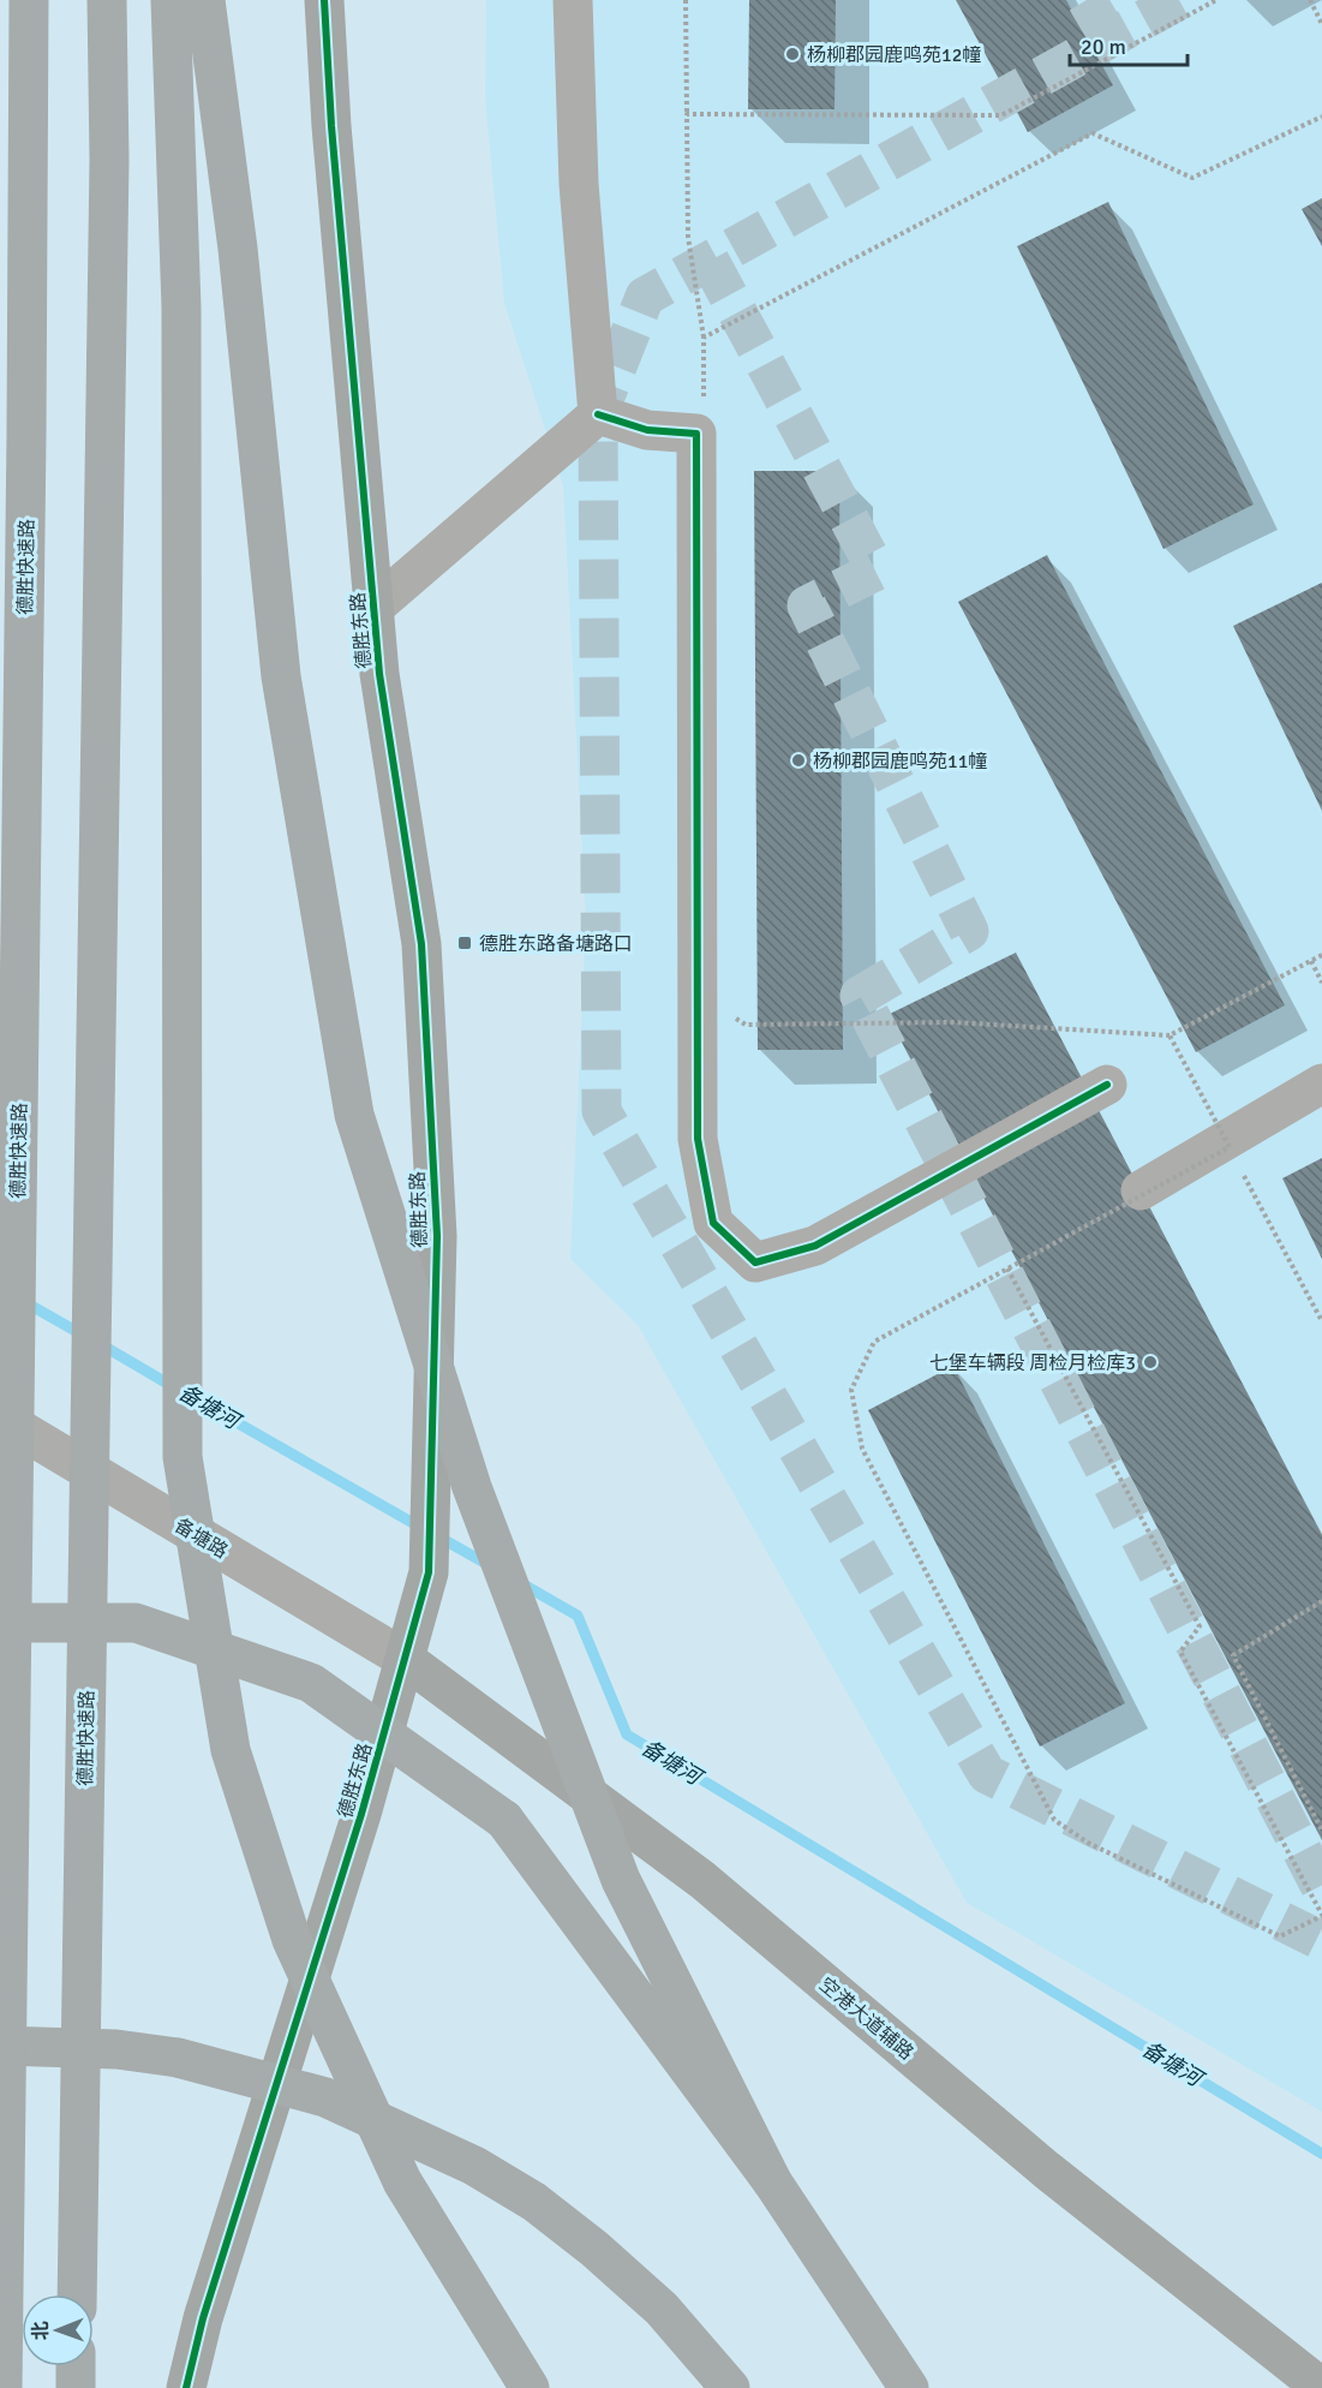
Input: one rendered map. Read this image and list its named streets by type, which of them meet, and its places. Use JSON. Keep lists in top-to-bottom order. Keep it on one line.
{"streets":{"highway":["德胜快速路"],"main road":["德胜东路","空港大道辅路"],"street":["备塘路"]},"crossings":[["德胜东路","备塘路"],["德胜东路","空港大道辅路"],["备塘路","空港大道辅路"]],"water":["备塘河"],"places":{"other":["杨柳郡园鹿鸣苑12幢","杨柳郡园鹿鸣苑11幢","七堡车辆段 周检月检库3"],"transit":["德胜东路备塘路口"]},"scale_bar":"20 m","north":"left"}
